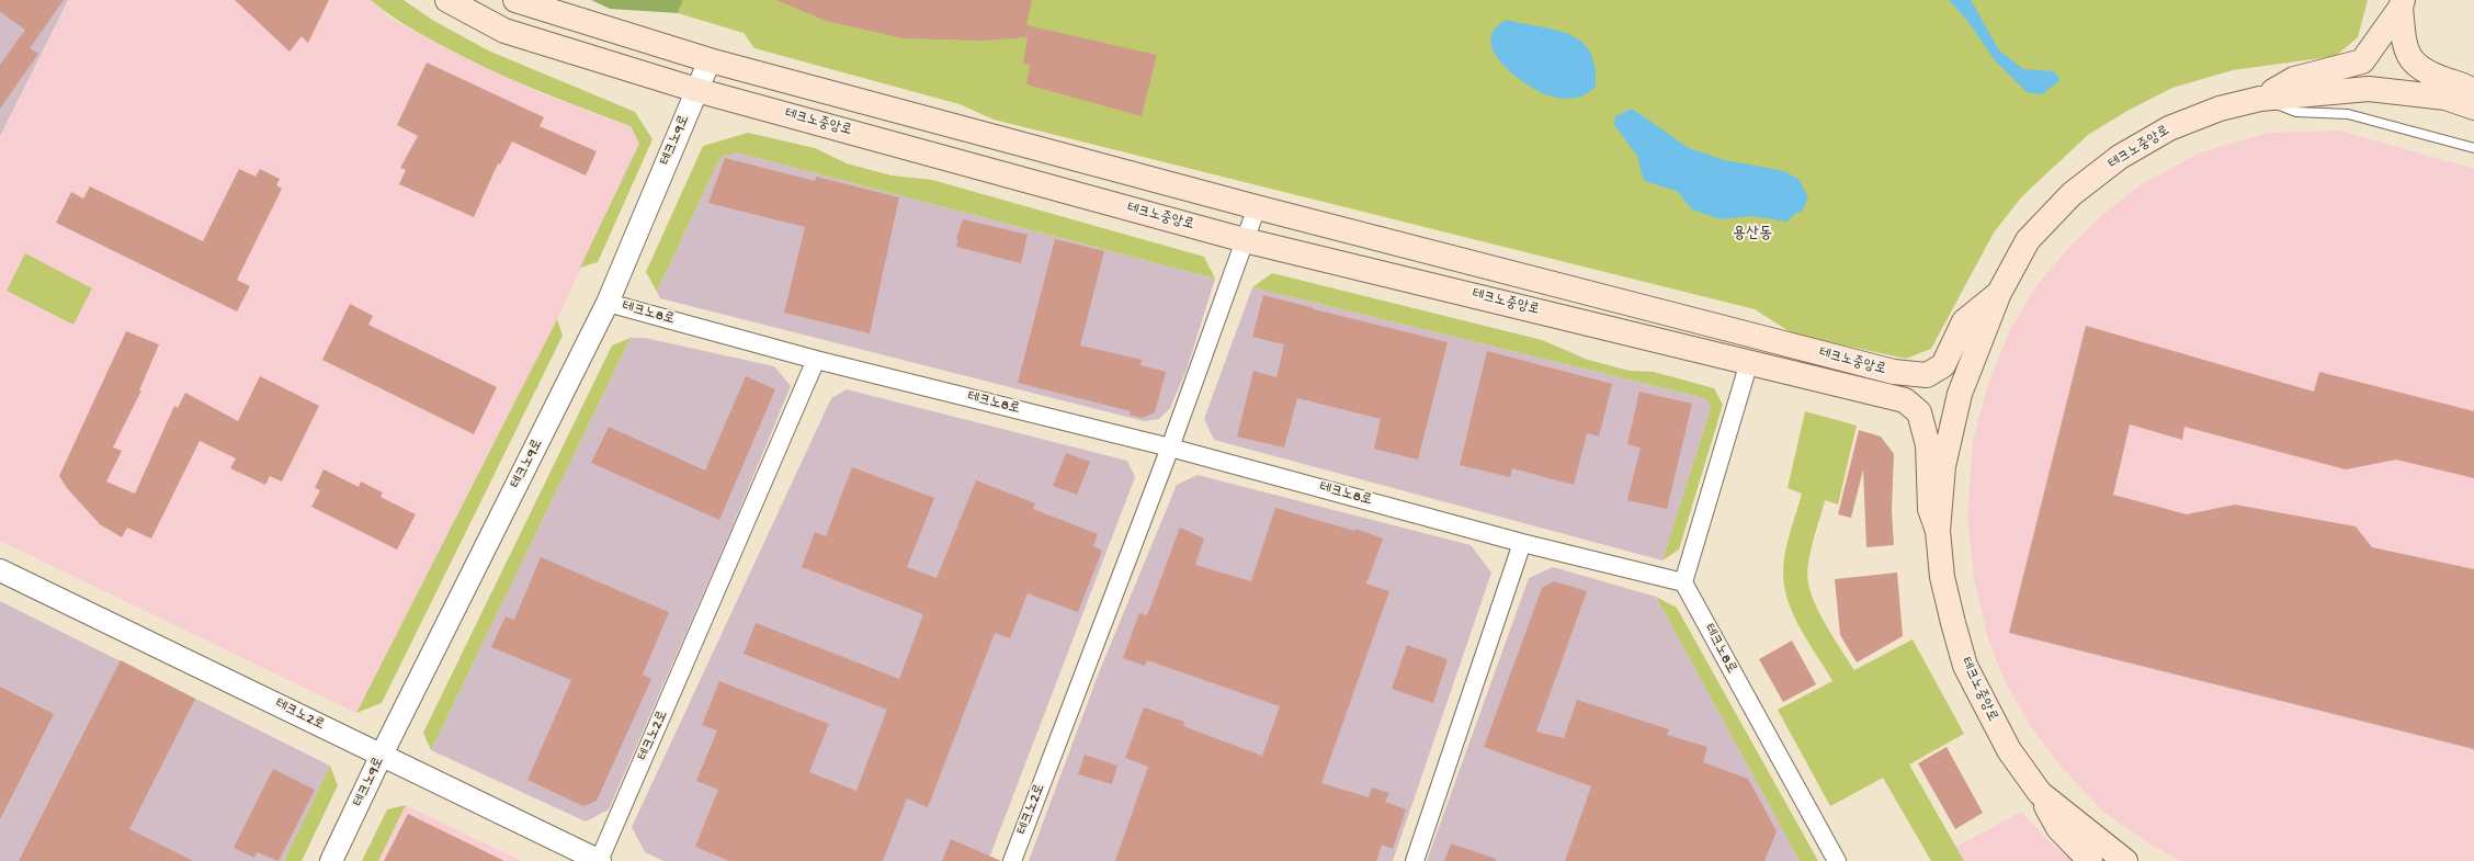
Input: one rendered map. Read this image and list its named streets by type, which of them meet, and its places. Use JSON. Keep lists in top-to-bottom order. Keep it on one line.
{"streets":{"main road":["테크노중앙로"],"street":["테크노9로","테크노8로","테크노2로"]},"crossings":[["테크노중앙로","테크노9로"],["테크노9로","테크노8로"],["테크노9로","테크노2로"],["테크노8로","테크노2로"]],"districts":["용산동"]}
